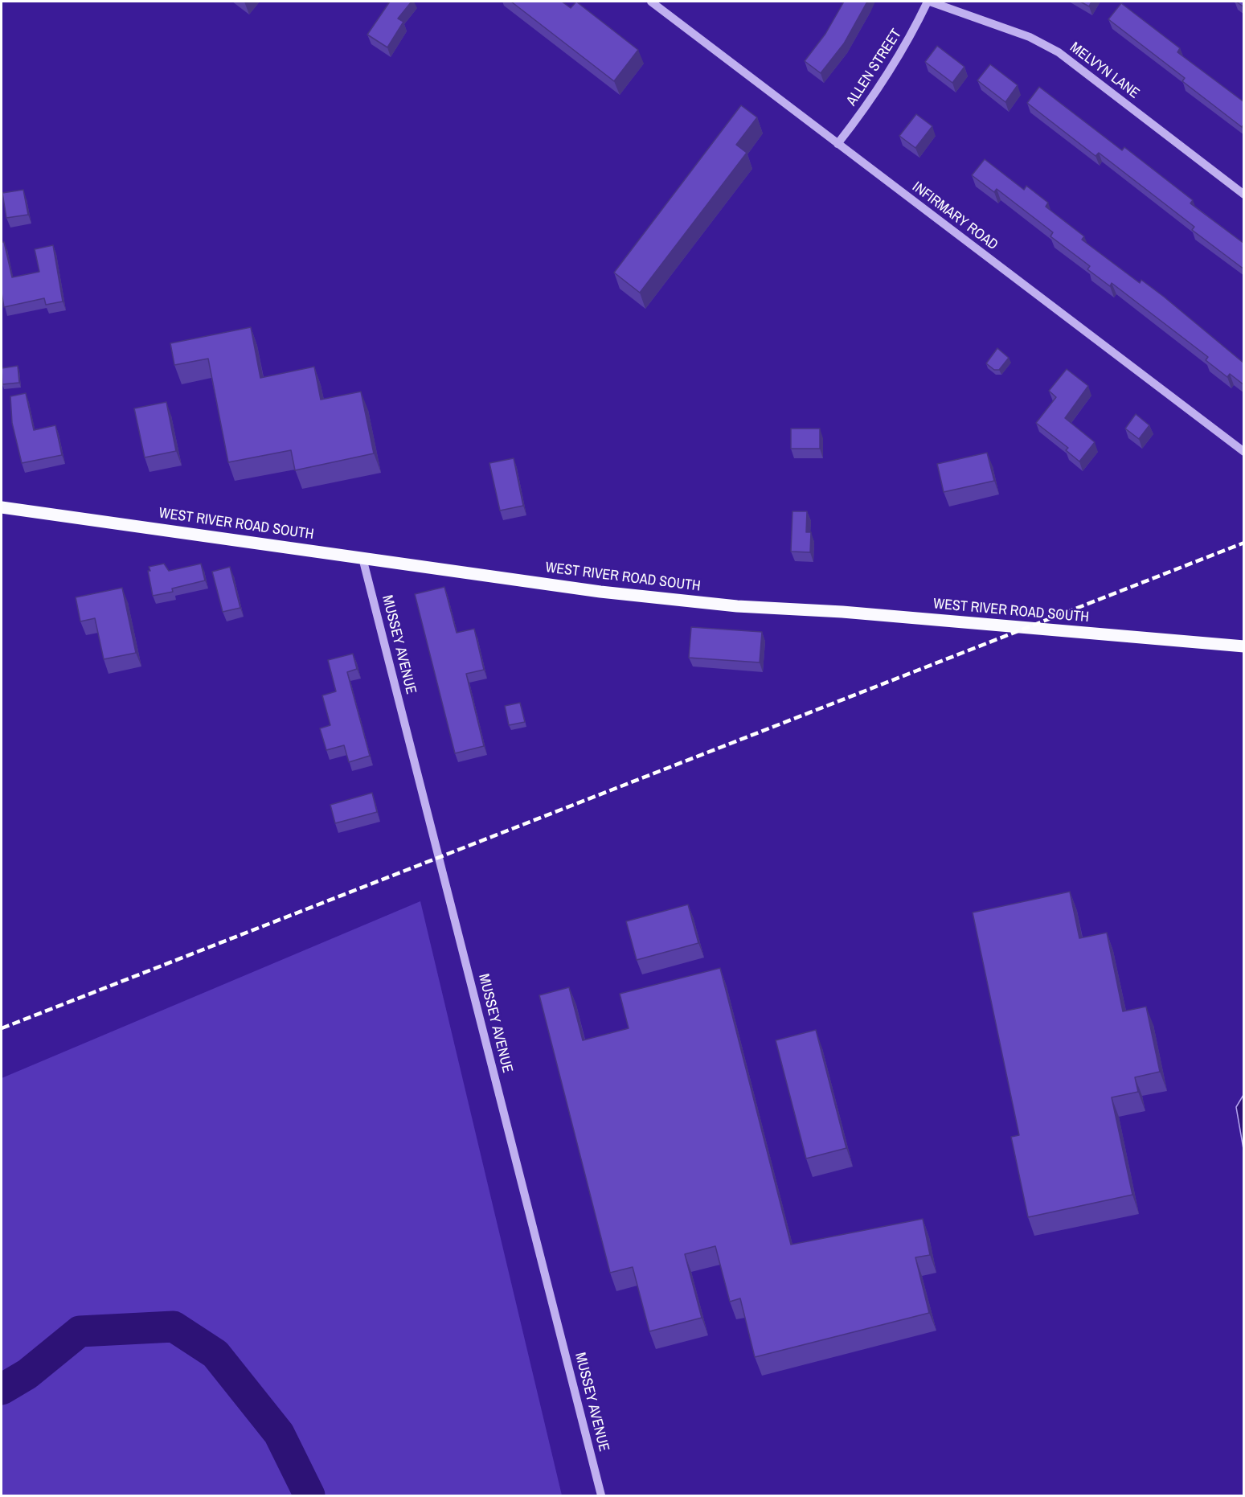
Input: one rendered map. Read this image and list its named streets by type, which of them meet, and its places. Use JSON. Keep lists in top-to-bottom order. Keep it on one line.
{"streets":{"main road":["WEST RIVER ROAD SOUTH"],"street":["ALLEN STREET","MELVYN LANE","INFIRMARY ROAD","MUSSEY AVENUE"]},"crossings":[["ALLEN STREET","MELVYN LANE"],["ALLEN STREET","INFIRMARY ROAD"],["WEST RIVER ROAD SOUTH","MUSSEY AVENUE"]]}
